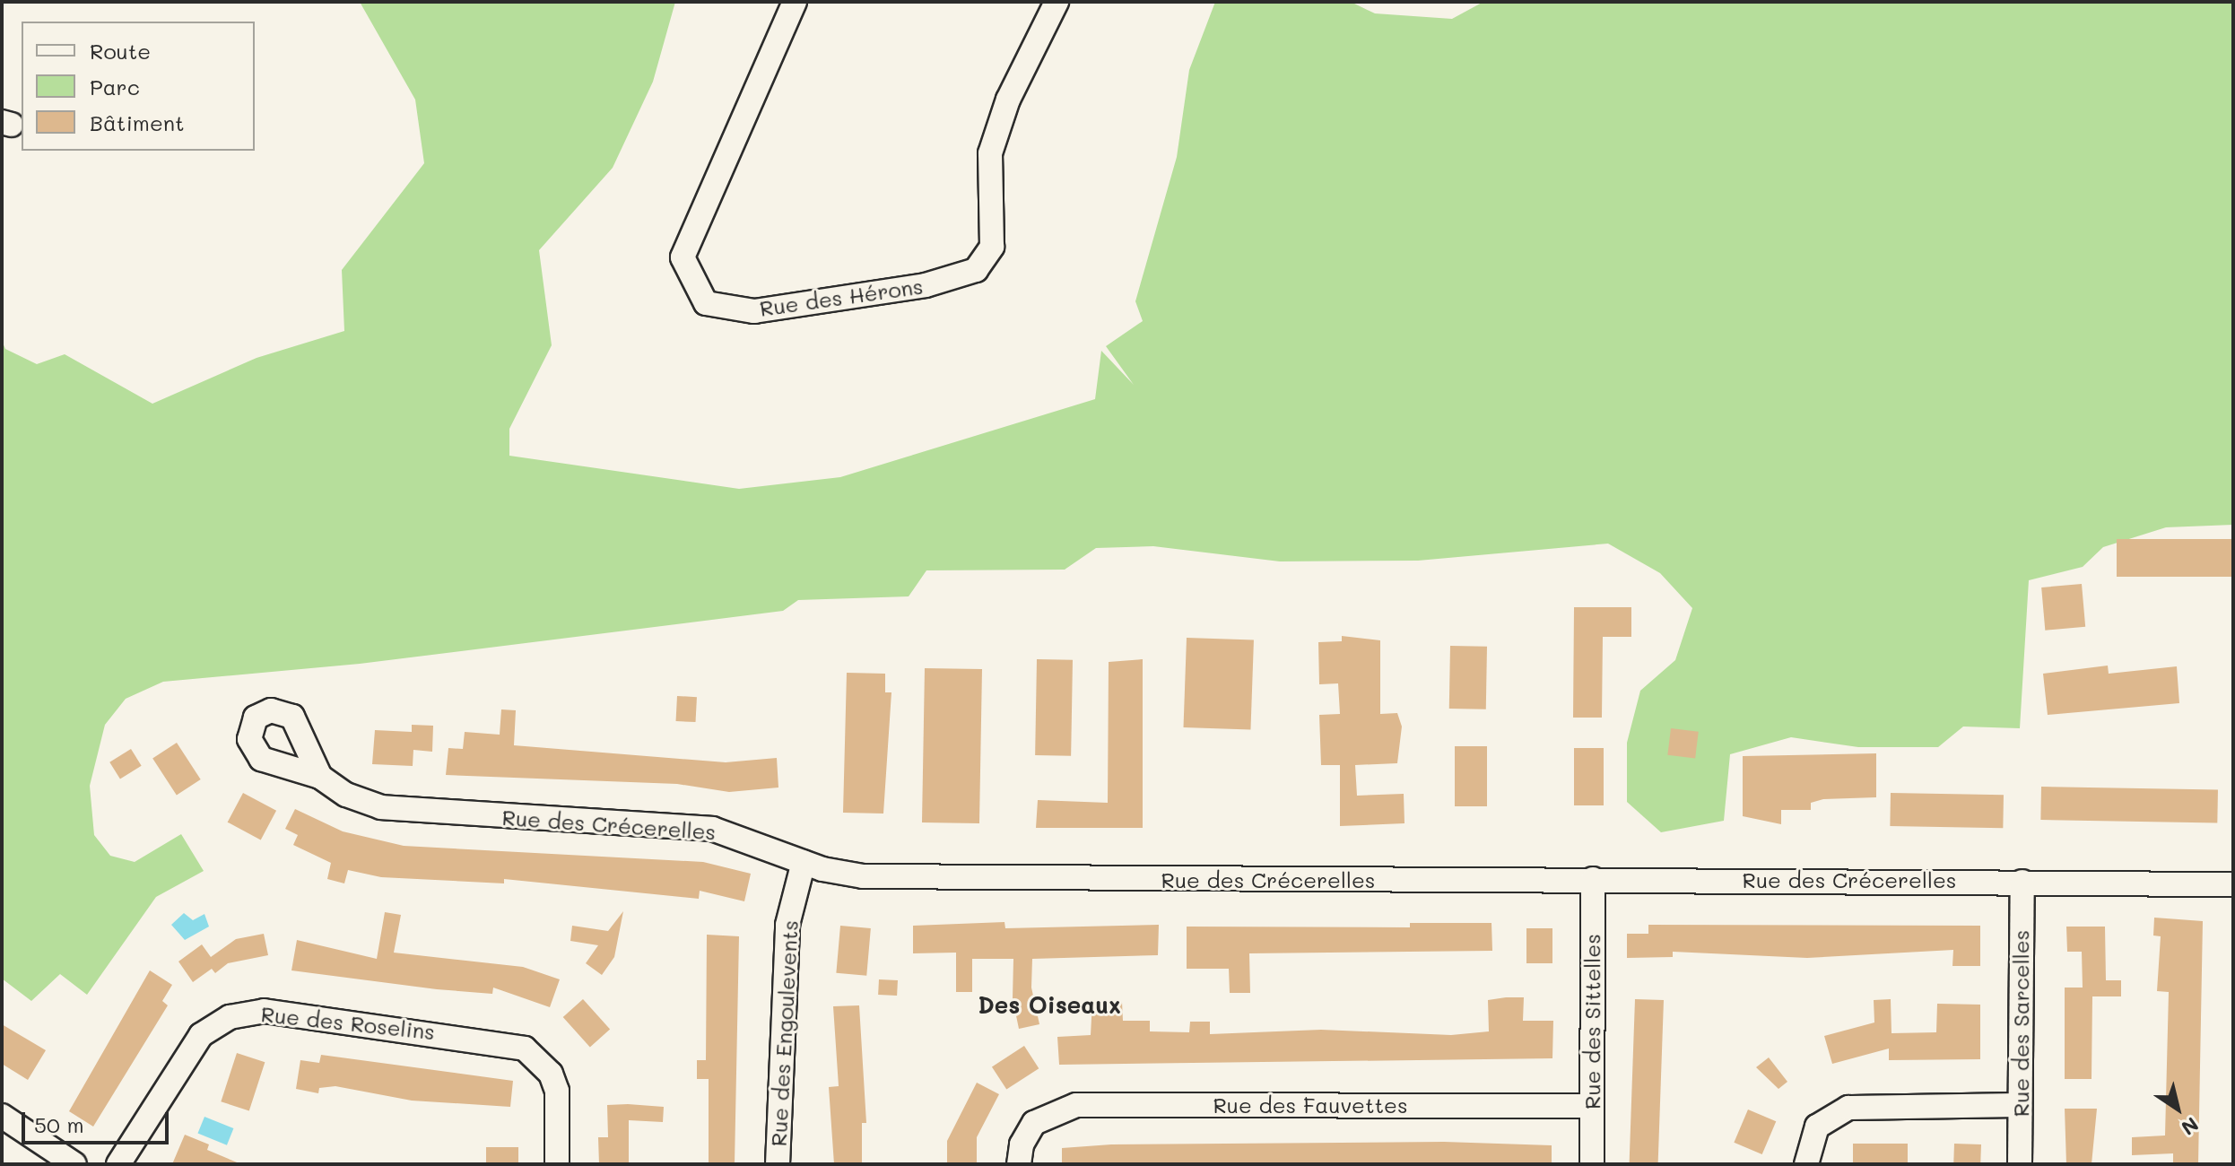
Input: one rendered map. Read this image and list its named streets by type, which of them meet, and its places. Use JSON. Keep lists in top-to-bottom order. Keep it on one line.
{"streets":{"street":["Rue des Hérons","Rue des Crécerelles","Rue des Sittelles","Rue des Roselins","Rue des Sarcelles","Rue des Engoulevents","Rue des Fauvettes"]},"crossings":[["Rue des Crécerelles","Rue des Sittelles"],["Rue des Crécerelles","Rue des Sarcelles"],["Rue des Crécerelles","Rue des Engoulevents"],["Rue des Sittelles","Rue des Fauvettes"]],"districts":["Des Oiseaux"],"legend":["Route","Parc","Bâtiment"],"scale_bar":"50 m","north":"bottom right"}
